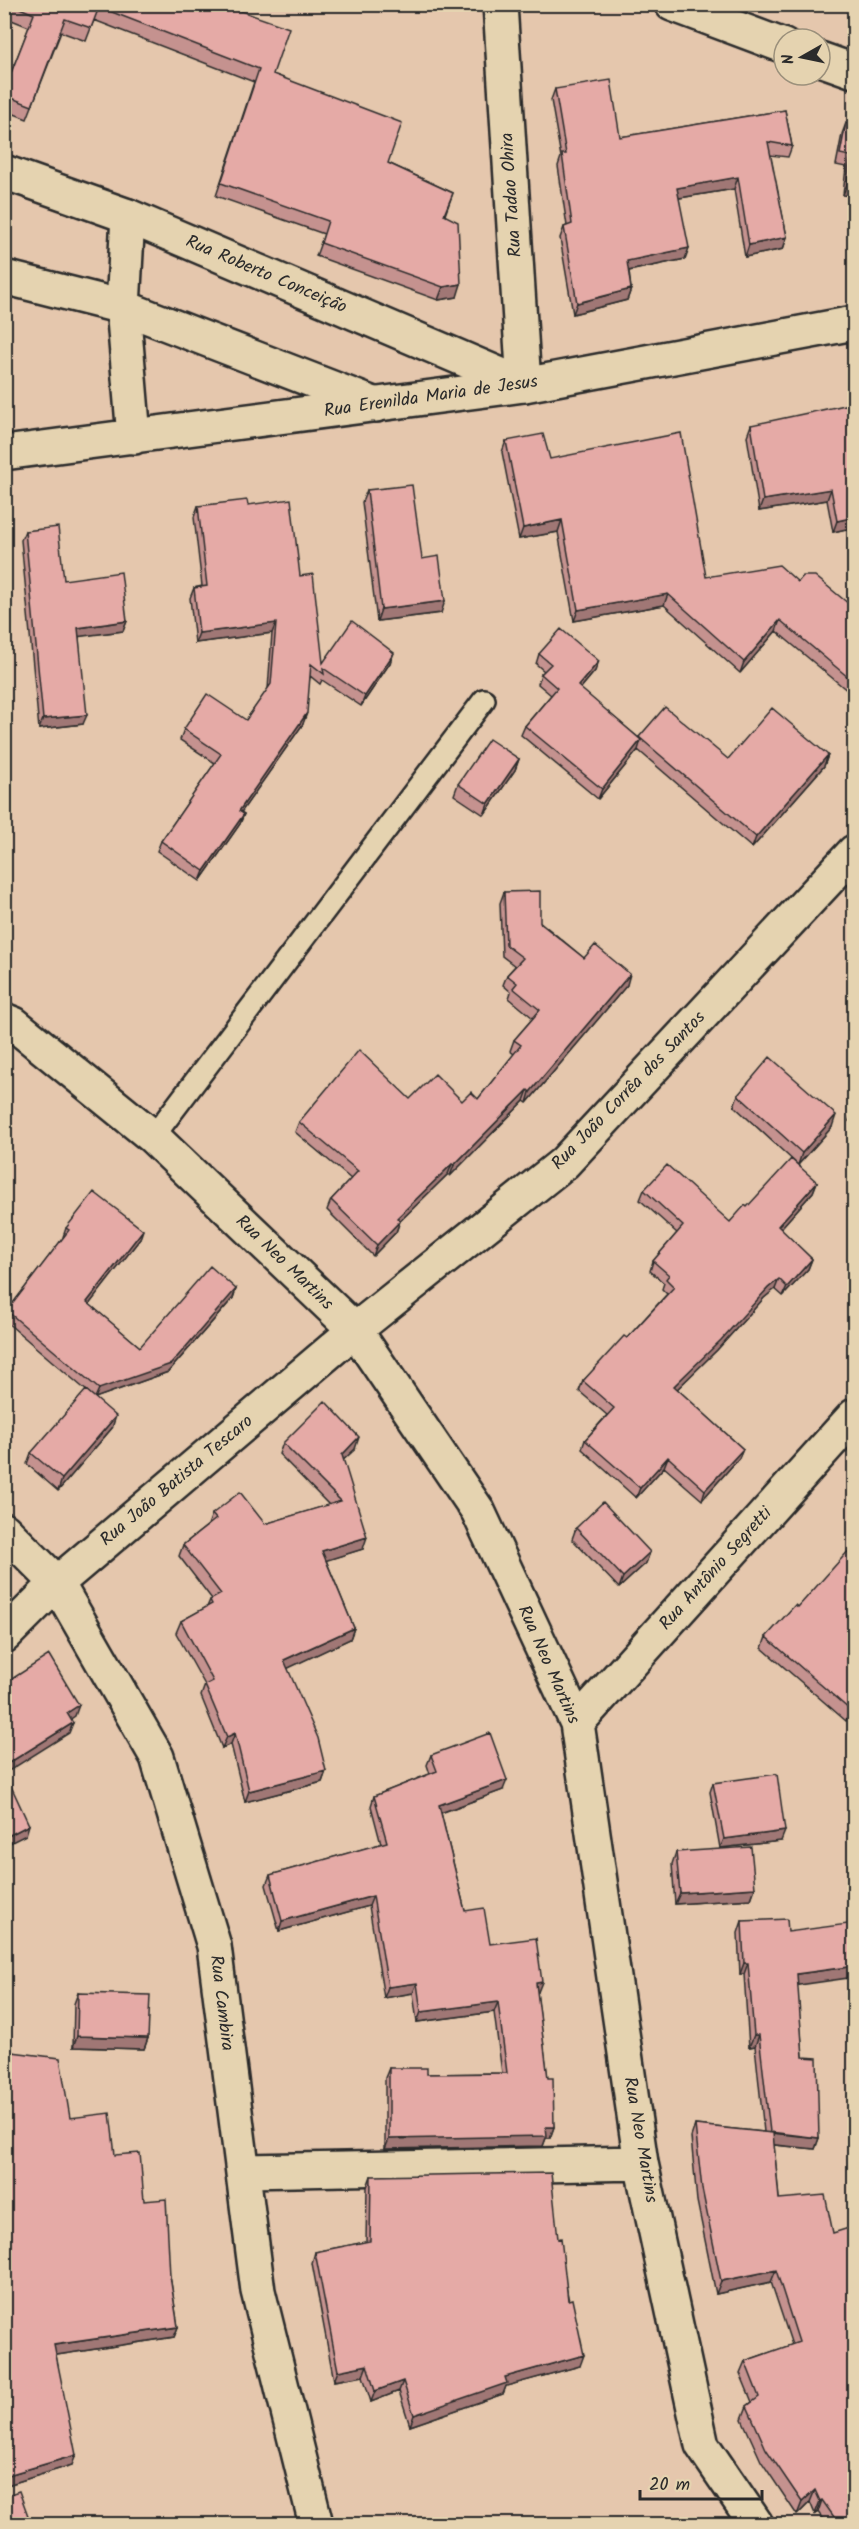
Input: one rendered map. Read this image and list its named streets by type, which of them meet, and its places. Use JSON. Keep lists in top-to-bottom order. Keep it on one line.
{"streets":{"street":["Rua Tadao Ohira","Rua Roberto Conceição","Rua Erenilda Maria de Jesus","Rua João Corrêa dos Santos","Rua Neo Martins","Rua João Batista Tescaro","Rua Antônio Segretti","Rua Cambira"]},"crossings":[["Rua Tadao Ohira","Rua Roberto Conceição"],["Rua Tadao Ohira","Rua Erenilda Maria de Jesus"],["Rua Roberto Conceição","Rua Erenilda Maria de Jesus"],["Rua João Corrêa dos Santos","Rua Neo Martins"],["Rua João Corrêa dos Santos","Rua João Batista Tescaro"],["Rua Neo Martins","Rua João Batista Tescaro"],["Rua Neo Martins","Rua Antônio Segretti"],["Rua João Batista Tescaro","Rua Cambira"]],"scale_bar":"20 m","north":"left"}
